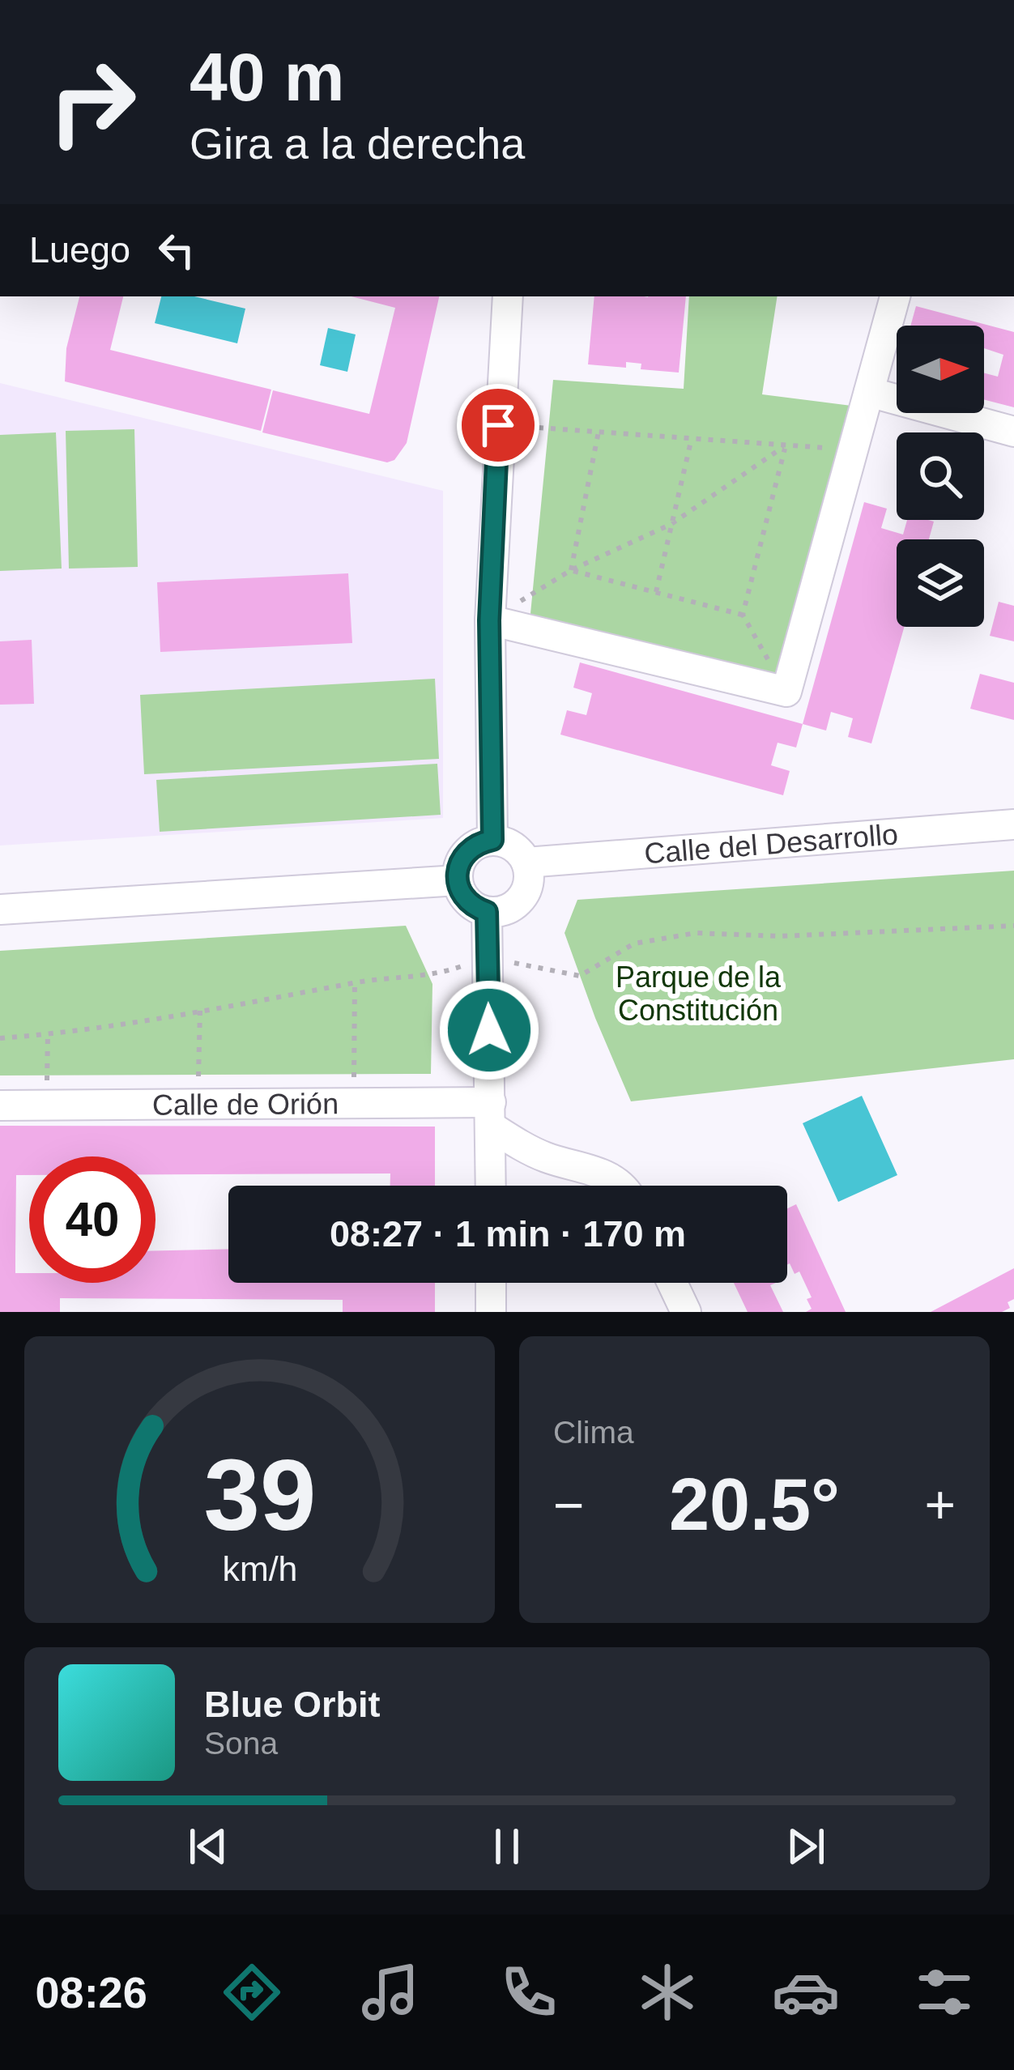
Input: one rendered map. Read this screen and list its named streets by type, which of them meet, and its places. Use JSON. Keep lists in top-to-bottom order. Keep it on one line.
{"streets":{"street":["Calle del Desarrollo","Calle de Orión"]},"parks":["Parque de la Constitución"],"north":"right","page":{"turn":["40 m","Gira a la derecha"],"then":"Luego","limit":"40","trip":"08:27 · 1 min · 170 m","tile":"Clima","heat":["−","20.5°","+"],"song":["Blue Orbit","Sona"],"tabs":"08:26","gauge":["39","km/h"]}}
